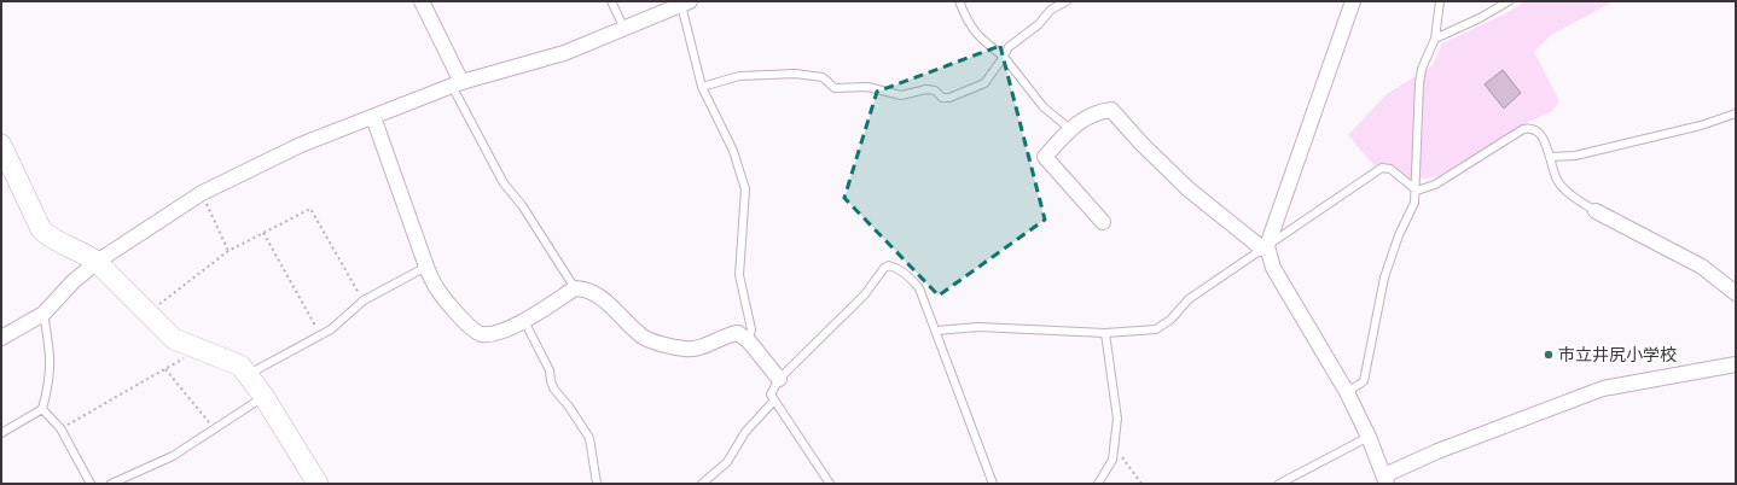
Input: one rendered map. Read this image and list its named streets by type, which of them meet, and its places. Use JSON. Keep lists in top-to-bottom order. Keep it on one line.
{"places":["市立井尻小学校"]}
